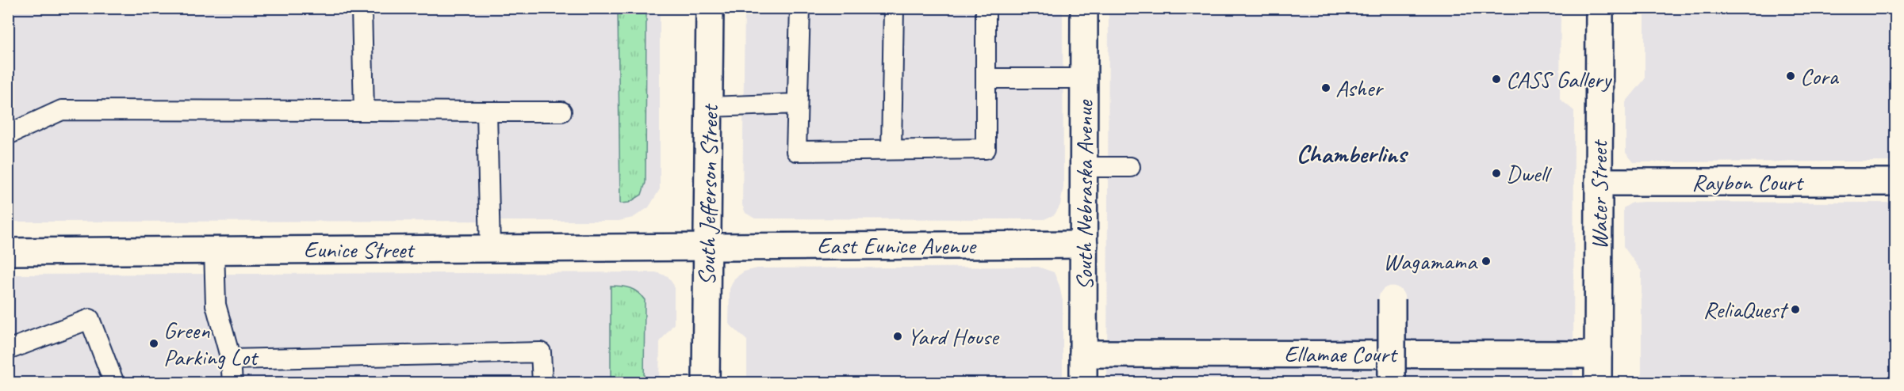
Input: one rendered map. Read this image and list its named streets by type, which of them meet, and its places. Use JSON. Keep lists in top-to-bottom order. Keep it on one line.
{"streets":{"street":["Raybon Court","South Jefferson Street","South Nebraska Avenue","Water Street","East Eunice Avenue","Eunice Street","Ellamae Court"]},"crossings":[["Raybon Court","Water Street"],["South Jefferson Street","East Eunice Avenue"],["South Jefferson Street","Eunice Street"],["South Nebraska Avenue","East Eunice Avenue"],["South Nebraska Avenue","Ellamae Court"],["Water Street","Ellamae Court"],["East Eunice Avenue","Eunice Street"]],"districts":["Chamberlins"],"places":["Cora","CASS Gallery","Asher","Dwell","Wagamama","ReliaQuest","Yard House","Green Parking Lot"]}
